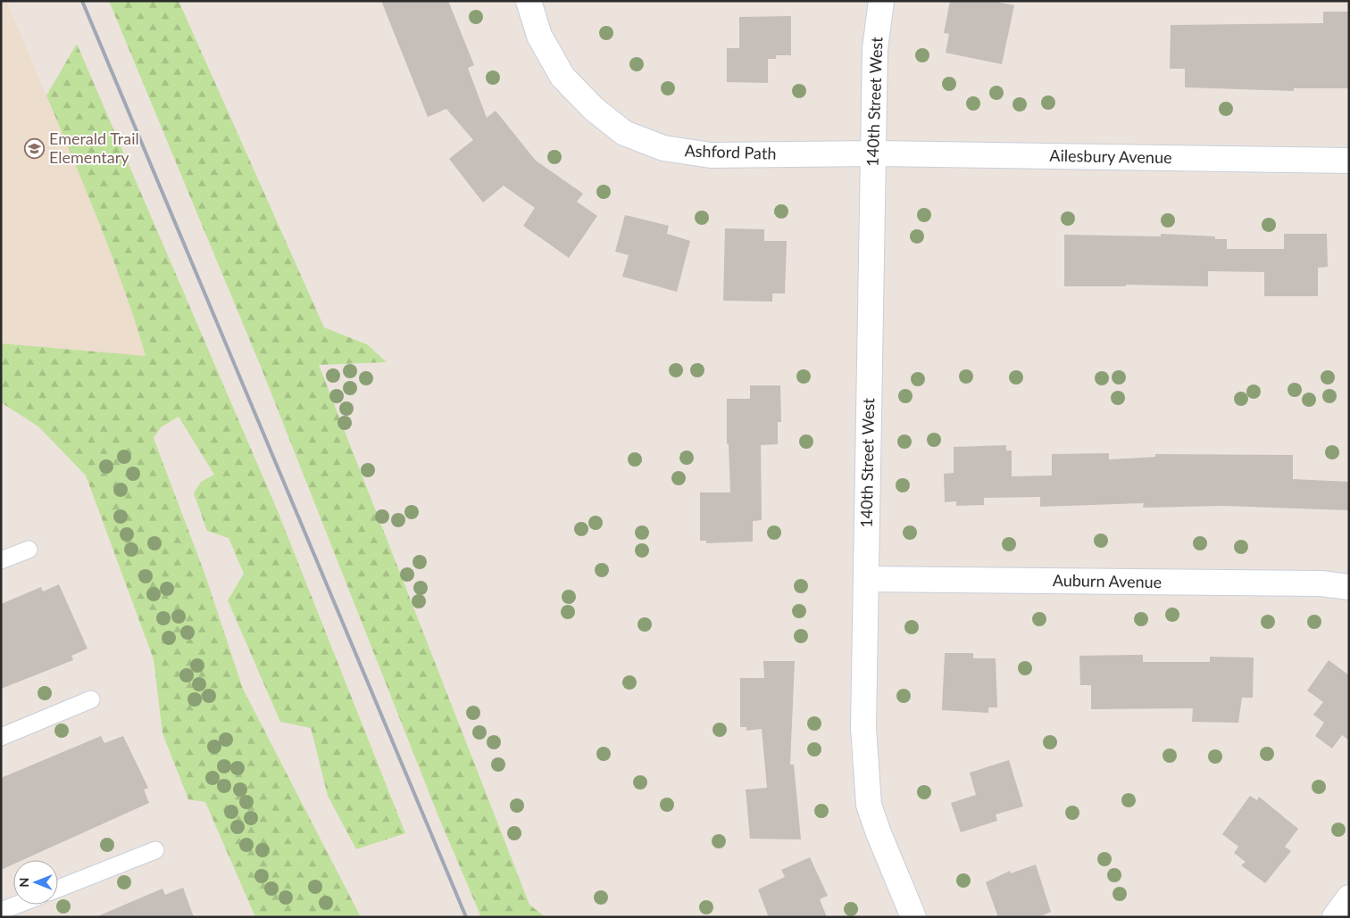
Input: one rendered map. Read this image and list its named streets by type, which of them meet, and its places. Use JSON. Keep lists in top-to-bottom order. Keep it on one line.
{"streets":{"street":["140th Street West","Ashford Path","Ailesbury Avenue","Auburn Avenue"]},"crossings":[["140th Street West","Ashford Path"],["140th Street West","Ailesbury Avenue"],["140th Street West","Auburn Avenue"],["Ashford Path","Ailesbury Avenue"]],"places":{"school or university":["Emerald Trail Elementary"]},"north":"left"}
